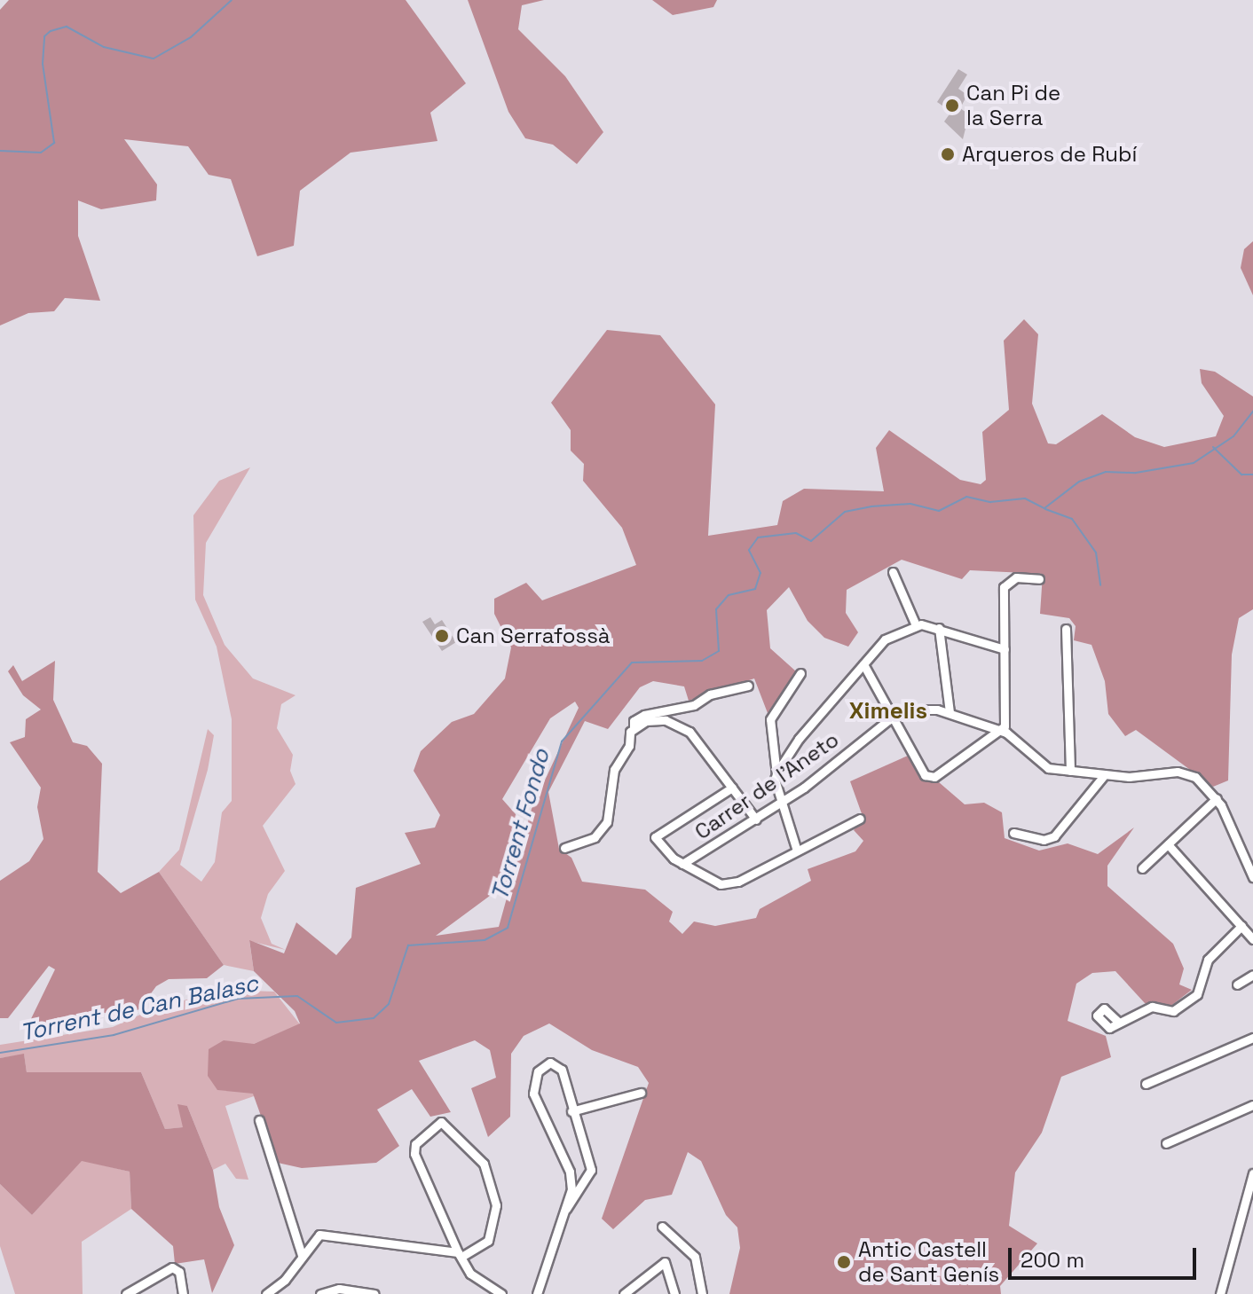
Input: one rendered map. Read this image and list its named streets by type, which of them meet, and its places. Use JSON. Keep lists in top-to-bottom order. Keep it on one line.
{"streets":{"street":["Carrer de l'Aneto"]},"districts":["Ximelis"],"water":["Torrent Fondo","Torrent de Can Balasc"],"places":["Can Pi de la Serra","Arqueros de Rubí","Can Serrafossà","Antic Castell de Sant Genís"],"scale_bar":"200 m"}
